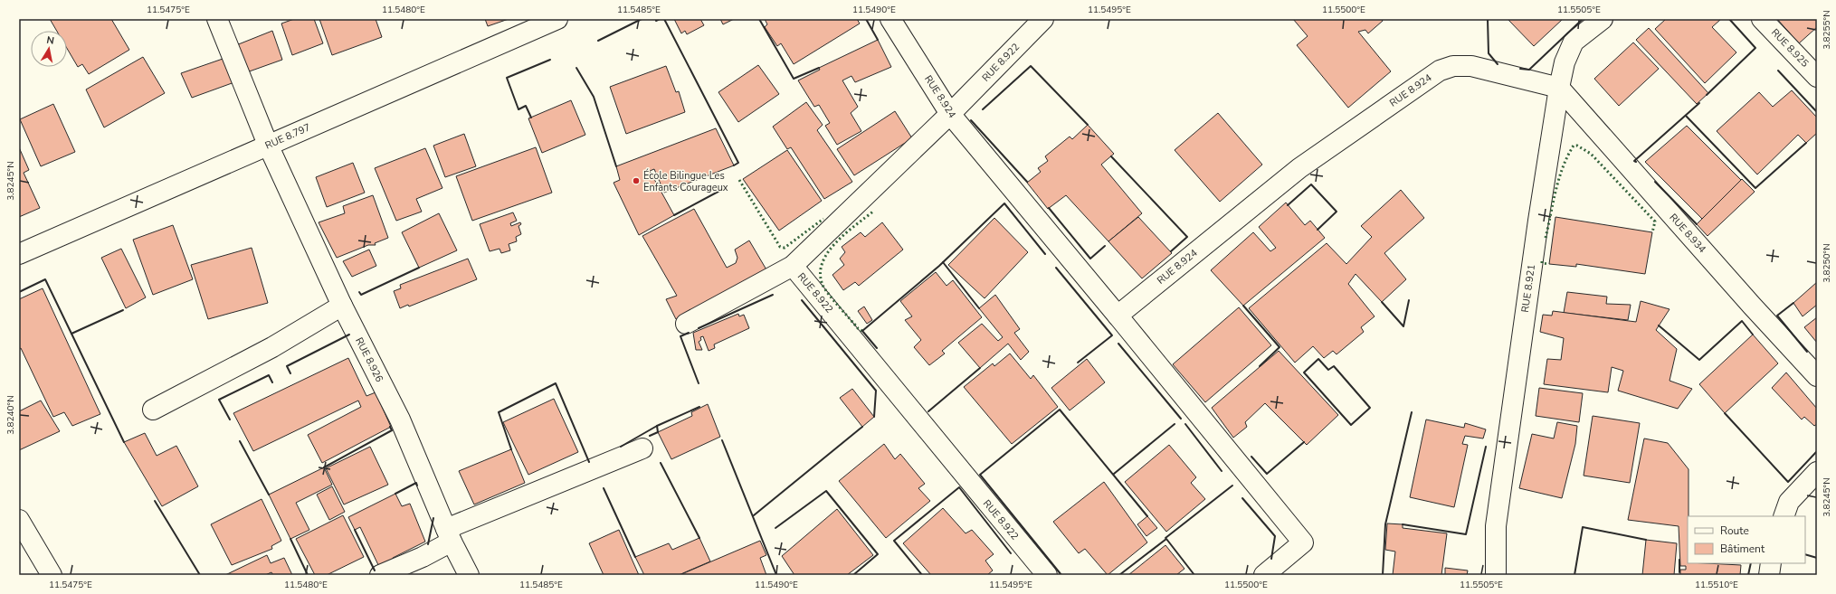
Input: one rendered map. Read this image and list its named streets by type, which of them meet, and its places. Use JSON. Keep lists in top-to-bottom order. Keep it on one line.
{"streets":{"street":["RUE 8.925","RUE 8.922","RUE 8.924","RUE 8.797","RUE 8.934","RUE 8.921","RUE 8.926"]},"crossings":[["RUE 8.922","RUE 8.924"],["RUE 8.924","RUE 8.934"],["RUE 8.924","RUE 8.921"],["RUE 8.797","RUE 8.926"],["RUE 8.934","RUE 8.921"]],"places":["École Bilingue Les Enfants Courageux"],"legend":["Route","Bâtiment"],"north":"top","coordinates":["11.5475°E","11.5480°E","11.5485°E","11.5490°E","11.5495°E","11.5500°E","11.5505°E","3.8255°N","3.8245°N","3.8250°N","3.8240°N","11.5510°E"]}
